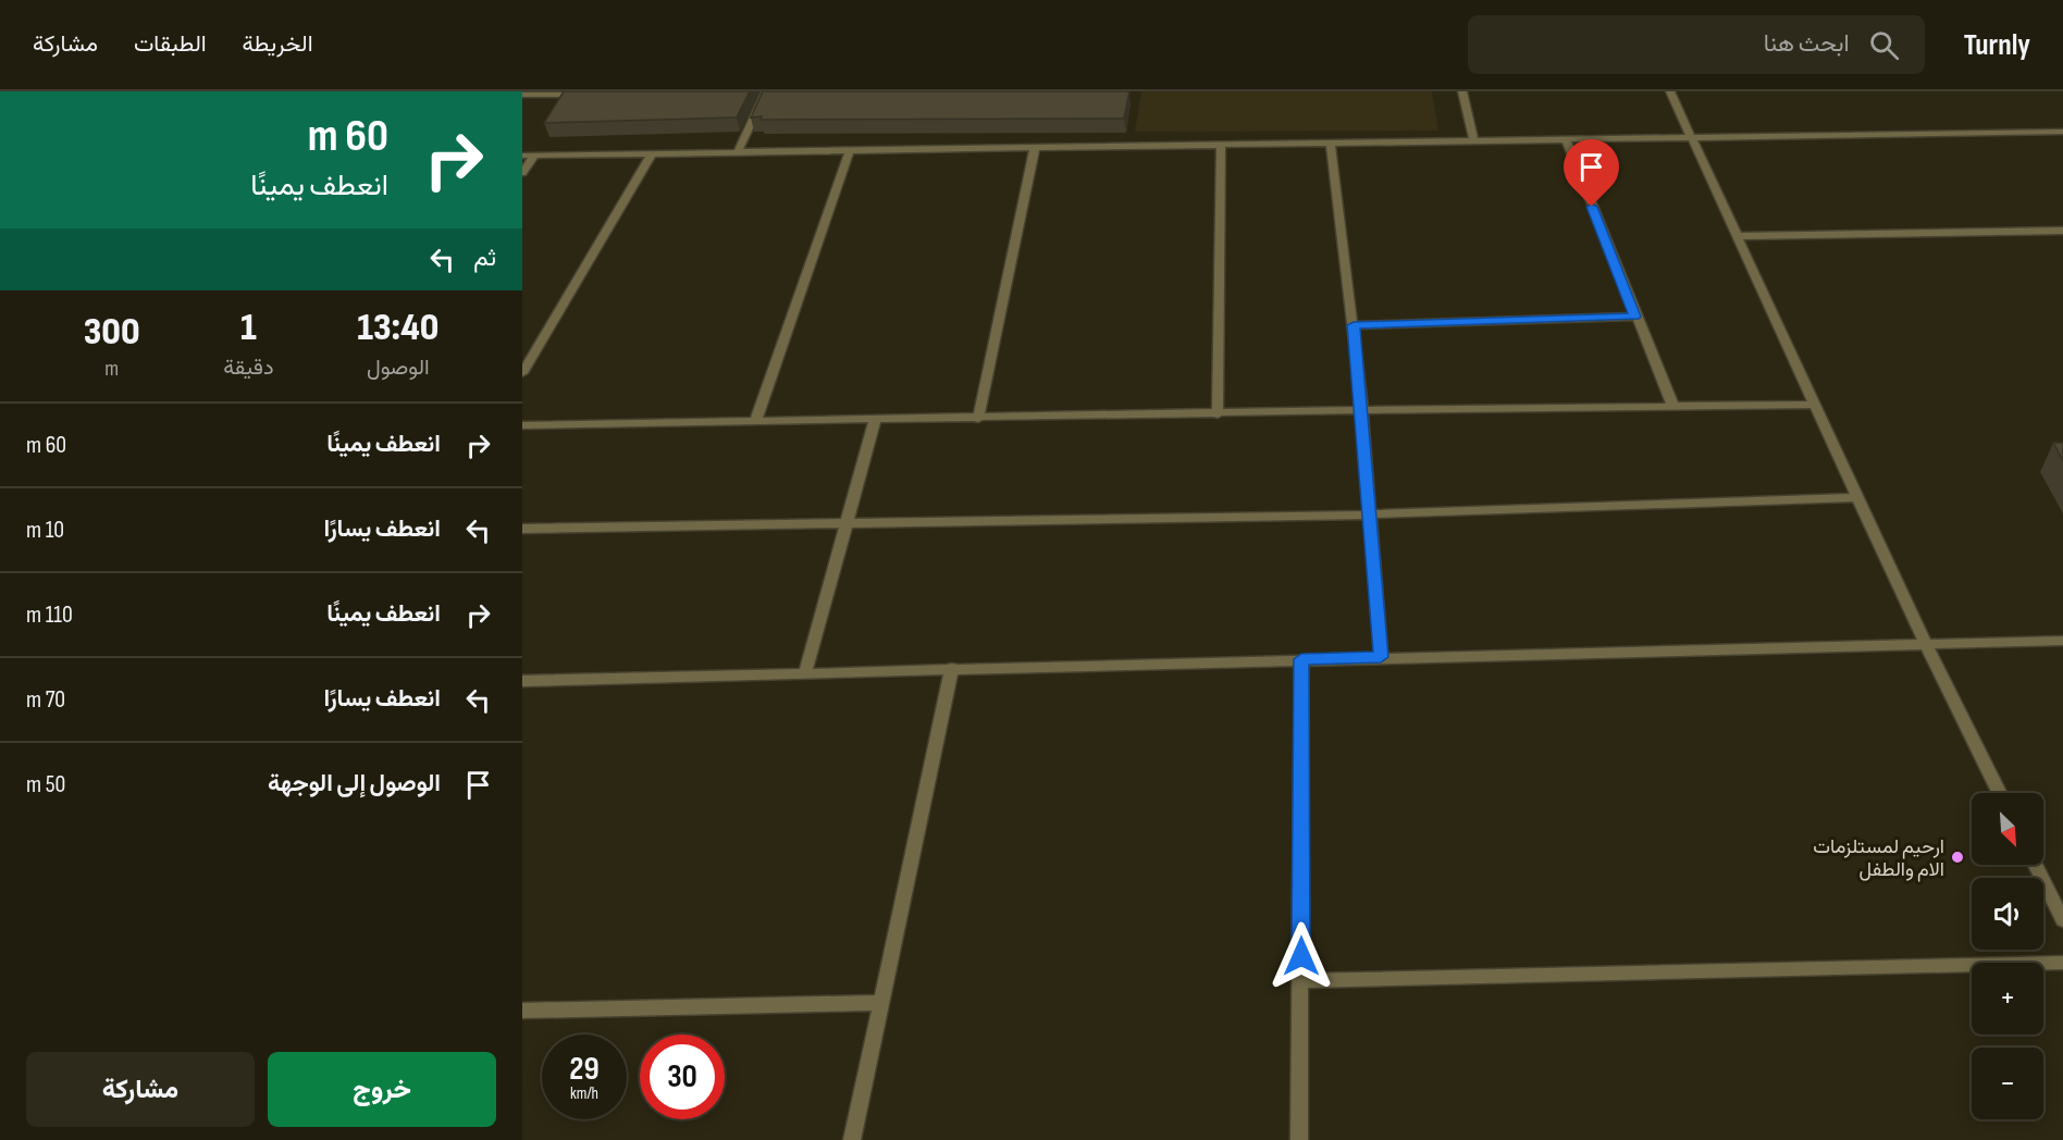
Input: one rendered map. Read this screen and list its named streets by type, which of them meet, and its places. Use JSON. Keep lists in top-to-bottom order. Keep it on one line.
{"places":["ارحيم لمستلزمات الام والطفل"],"north":"bottom right","page":{"header":"Turnly","search":"ابحث هنا","nav":["الخريطة","الطبقات","مشاركة"],"turn":["60 m","انعطف يمينًا"],"then":"ثم","eta":["13:40","الوصول","1","دقيقة","300","m"],"list":[{"name":"انعطف يمينًا","value":"60 m"},{"name":"انعطف يسارًا","value":"10 m"},{"name":"انعطف يمينًا","value":"110 m"},{"name":"انعطف يسارًا","value":"70 m"},{"name":"الوصول إلى الوجهة","value":"50 m"}],"map_buttons":["+","−"],"speed":"29 km/h","limit":"30","buttons":["خروج","مشاركة"]}}
